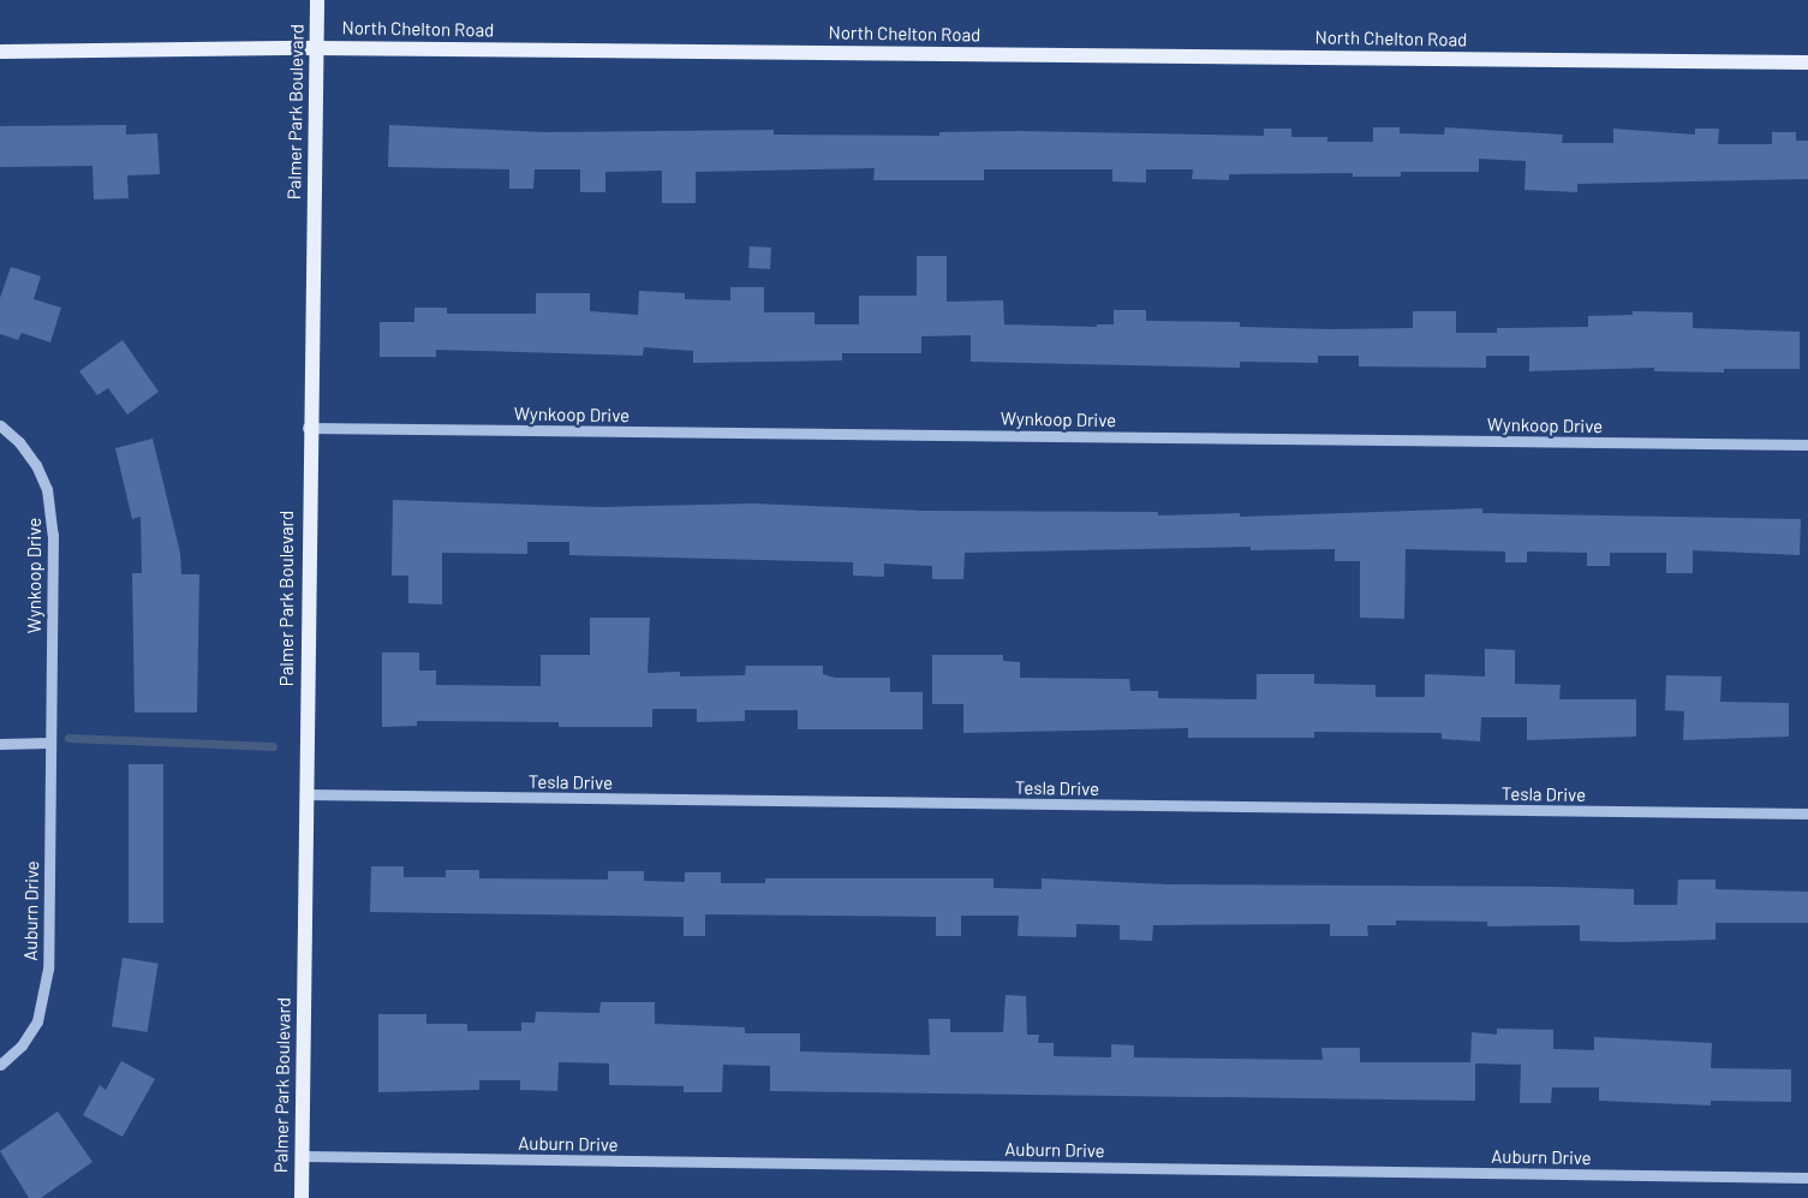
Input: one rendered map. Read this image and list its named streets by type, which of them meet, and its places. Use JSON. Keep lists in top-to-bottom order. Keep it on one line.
{"streets":{"main road":["North Chelton Road","Palmer Park Boulevard"],"street":["Wynkoop Drive","Tesla Drive","Auburn Drive"]},"crossings":[["North Chelton Road","Palmer Park Boulevard"],["Palmer Park Boulevard","Wynkoop Drive"],["Palmer Park Boulevard","Tesla Drive"],["Palmer Park Boulevard","Auburn Drive"],["Wynkoop Drive","Auburn Drive"]]}
